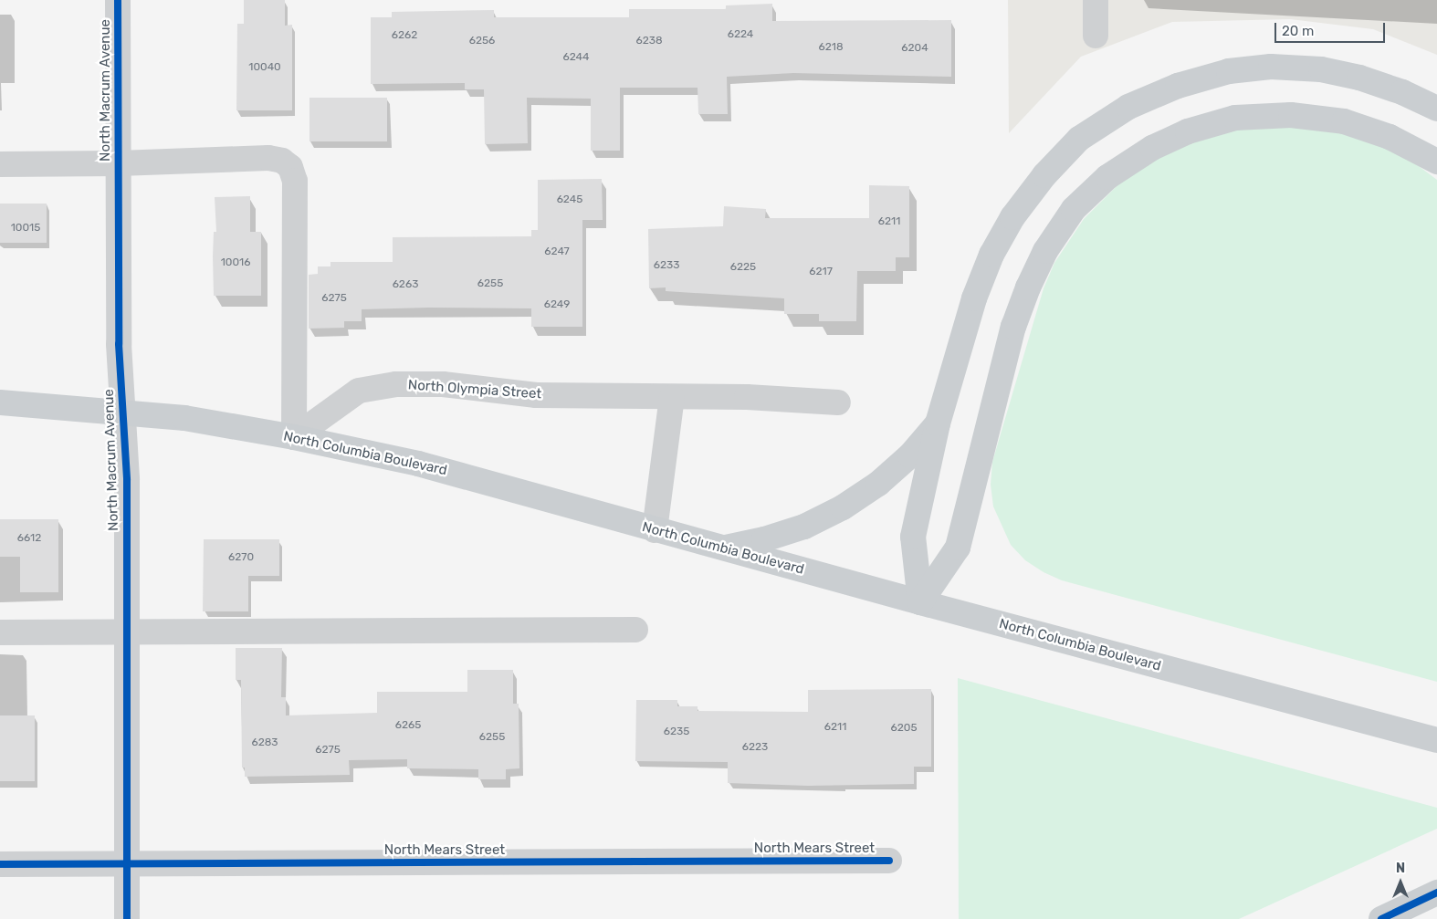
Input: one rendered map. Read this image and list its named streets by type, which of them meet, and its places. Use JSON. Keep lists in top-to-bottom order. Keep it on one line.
{"streets":{"main road":["North Columbia Boulevard"],"street":["North Macrum Avenue","North Olympia Street","North Mears Street"]},"crossings":[["North Macrum Avenue","North Columbia Boulevard"],["North Macrum Avenue","North Mears Street"],["North Olympia Street","North Columbia Boulevard"]],"house_numbers":["6224","6262","6256","6238","6218","6204","6244","10040","6245","6211","10015","6247","10016","6233","6225","6217","6255","6263","6275","6249","6612","6270","6265","6211","6205","6235","6255","6283","6223","6275"],"scale_bar":"20 m","north":"top"}
